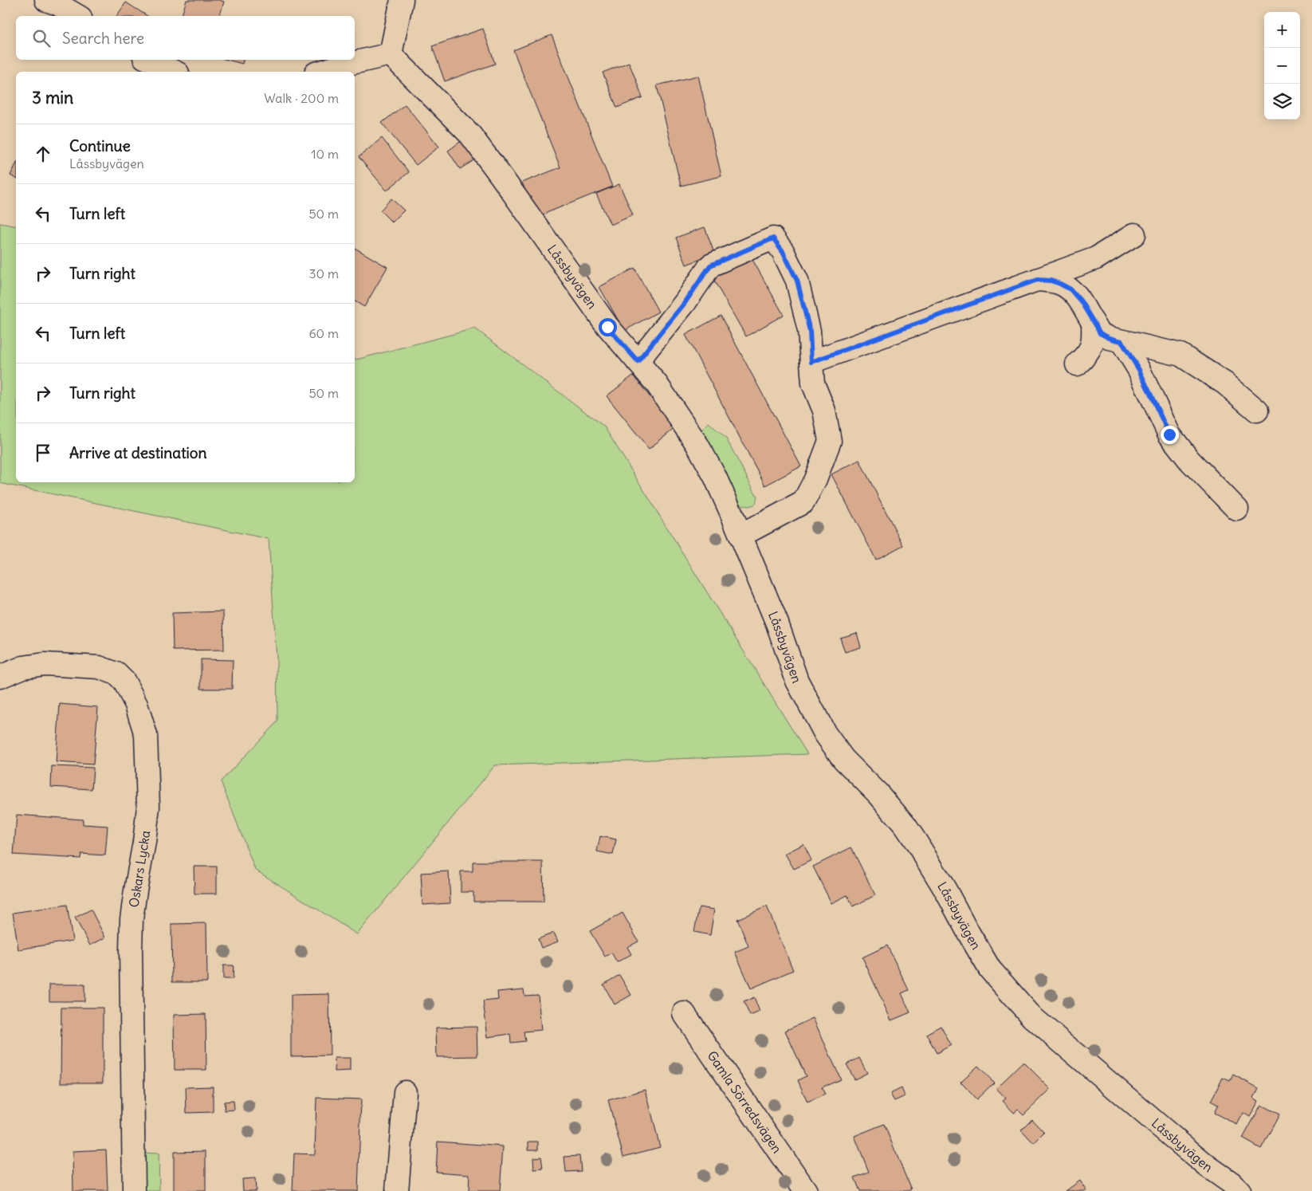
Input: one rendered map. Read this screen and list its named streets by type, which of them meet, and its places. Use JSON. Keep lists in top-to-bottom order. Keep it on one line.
{"streets":{"street":["Låssbyvägen","Oskars Lycka","Gamla Sörredsvägen"]},"page":{"map_buttons":["+","−"],"search":"Search here","heading":["3 min","Walk · 200 m"],"list":[["Continue","Låssbyvägen","10 m"],["Turn left","50 m"],["Turn right","30 m"],["Turn left","60 m"],["Turn right","50 m"],"Arrive at destination"]}}
